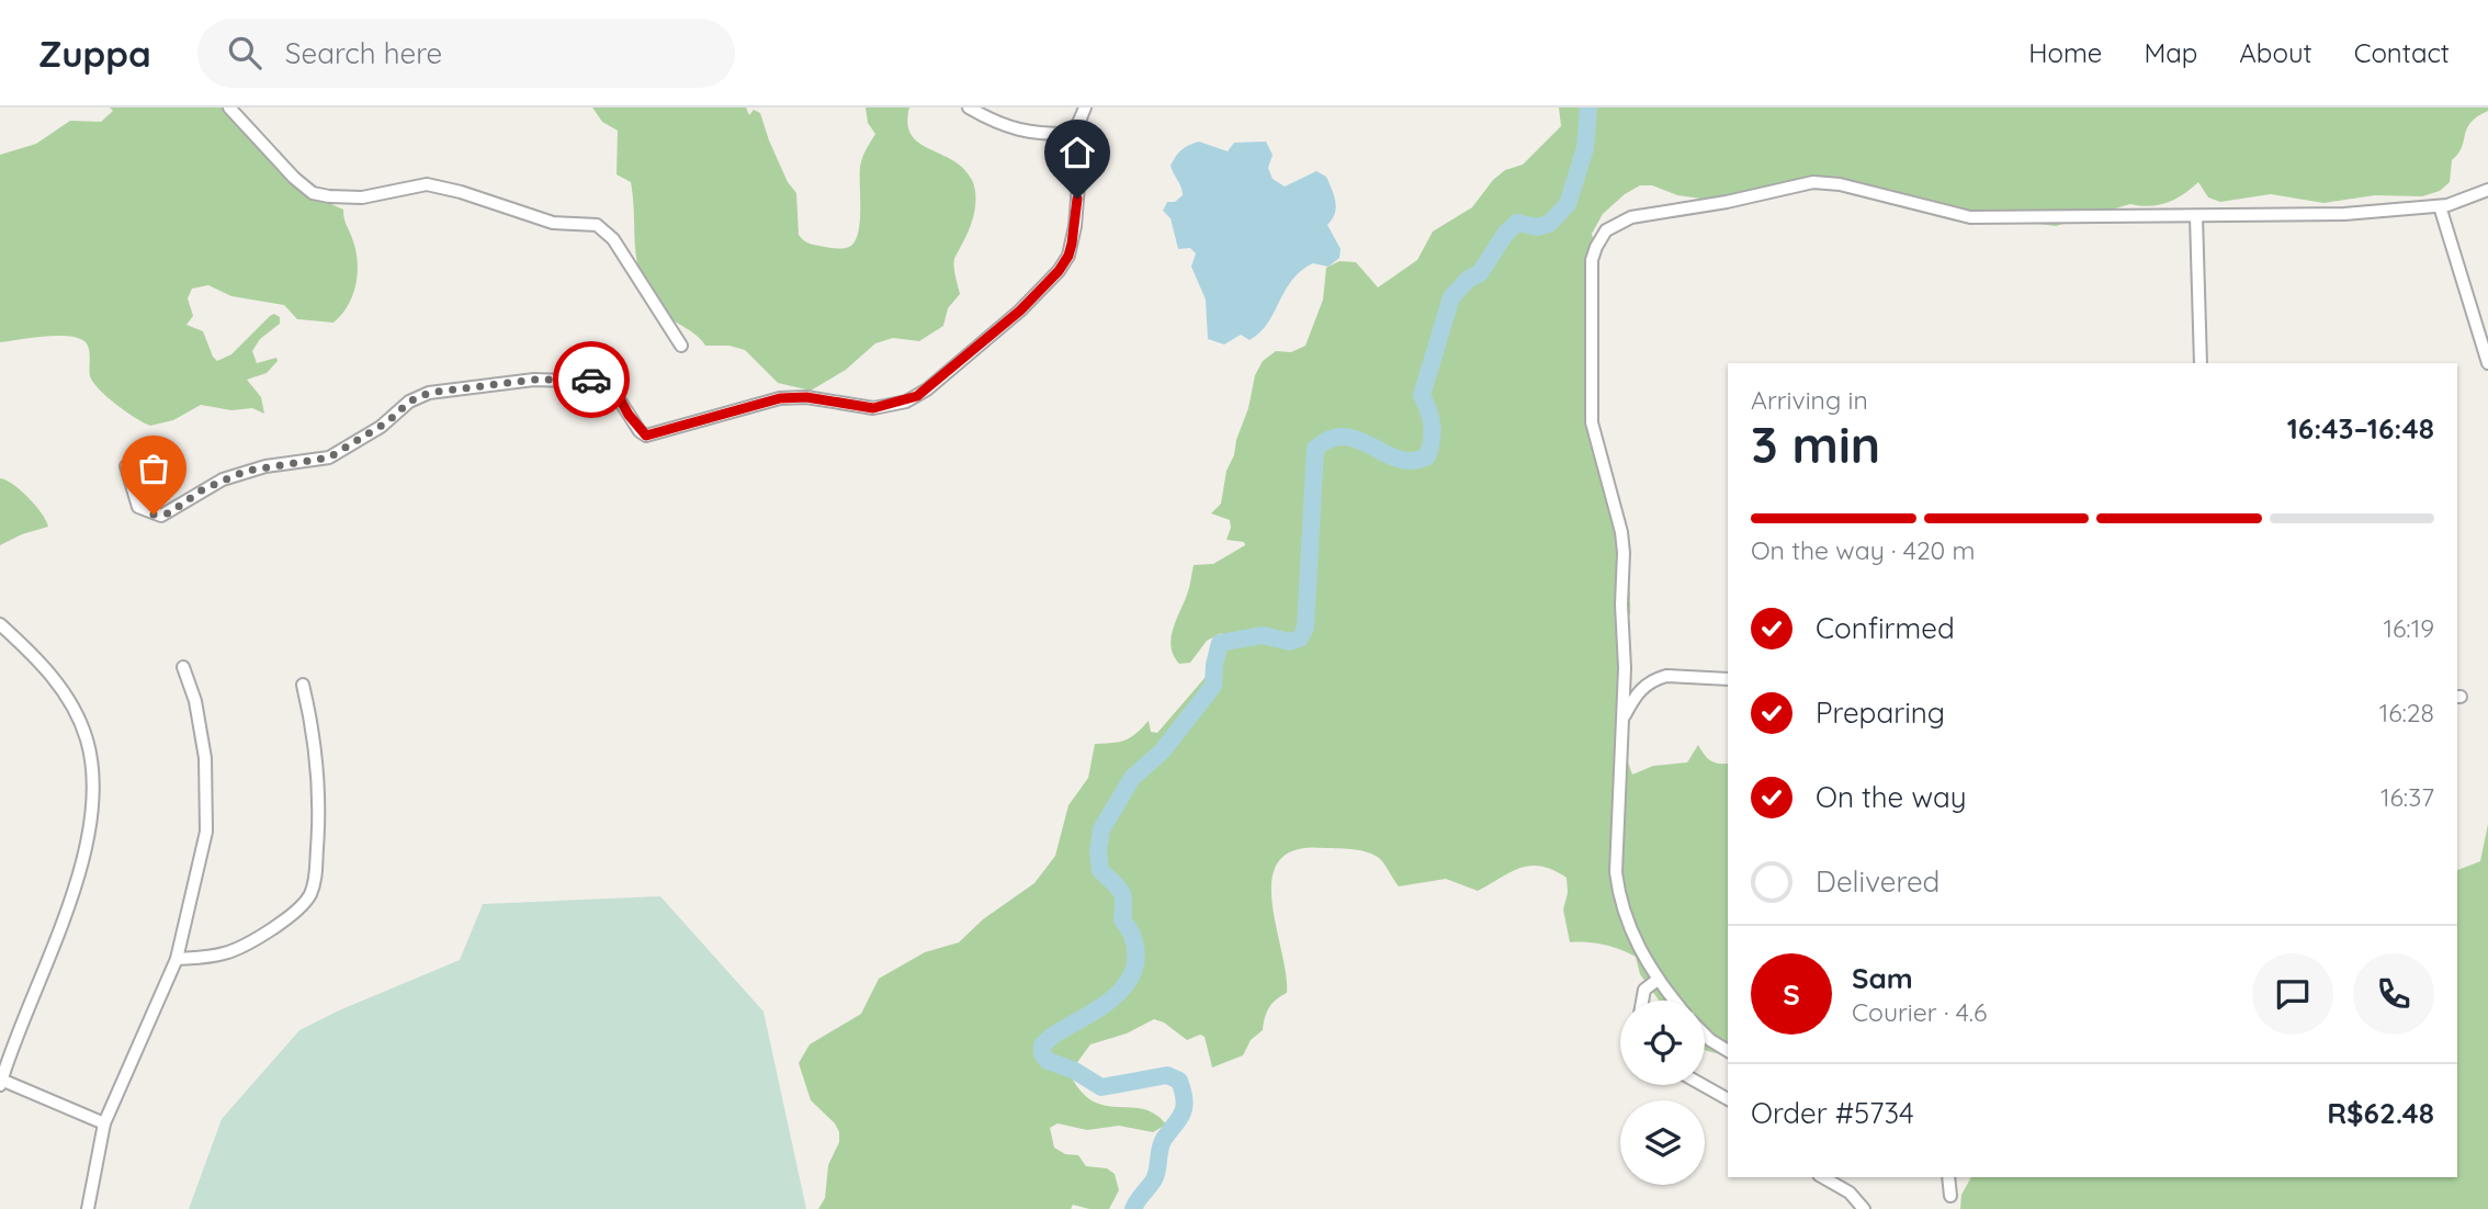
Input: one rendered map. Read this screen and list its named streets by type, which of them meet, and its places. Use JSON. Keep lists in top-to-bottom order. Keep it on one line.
{"page":{"header":"Zuppa","search":"Search here","nav":["Home","Map","About","Contact"],"heading":["3 min","Arriving in","16:43–16:48"],"panel":["Sam","Courier · 4.6","Order #5734","R$62.48"],"bar":"On the way · 420 m","list":[["Confirmed","16:19"],["Preparing","16:28"],["On the way","16:37"],"Delivered"],"round":"S"}}
